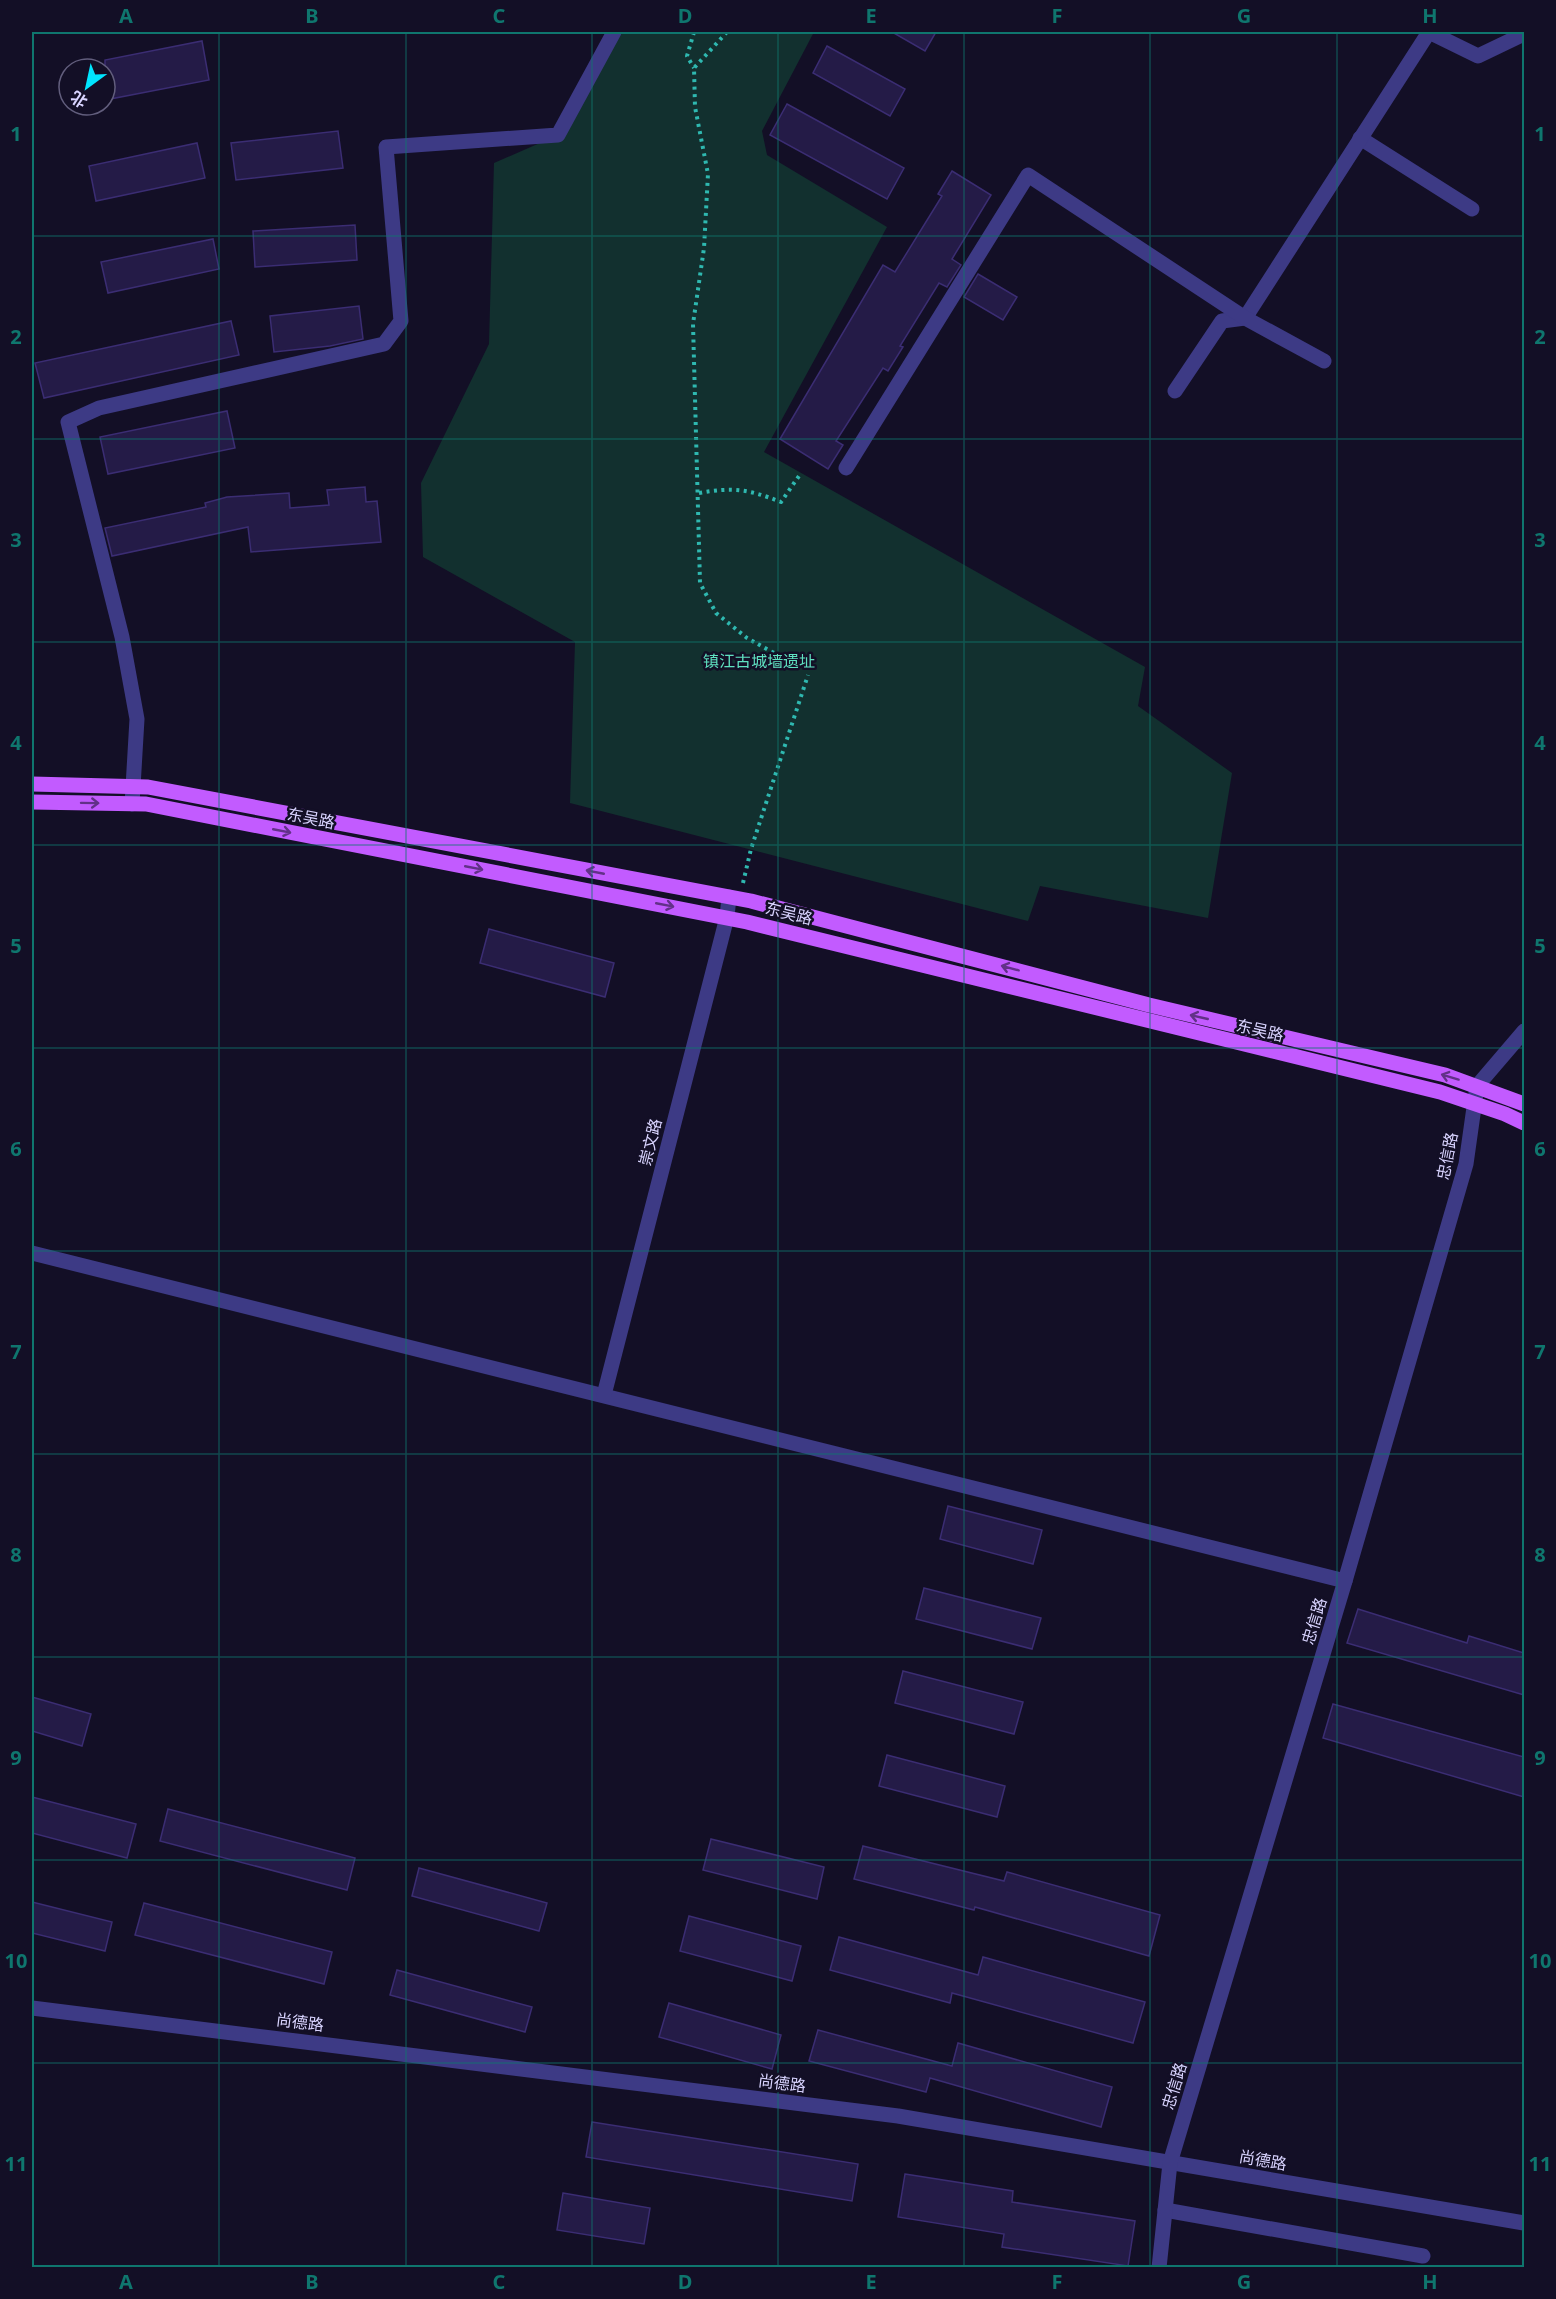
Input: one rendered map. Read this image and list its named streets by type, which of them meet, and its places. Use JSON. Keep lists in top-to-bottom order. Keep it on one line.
{"streets":{"main road":["东吴路"],"street":["崇文路","忠信路","尚德路"]},"crossings":[["东吴路","崇文路"],["东吴路","忠信路"],["忠信路","尚德路"]],"parks":["镇江古城墙遗址"],"north":"bottom left","grid":{"columns":["A","B","C","D","E","F","G","H"],"rows":["1","2","3","4","5","6","7","8","9","10","11"]}}
